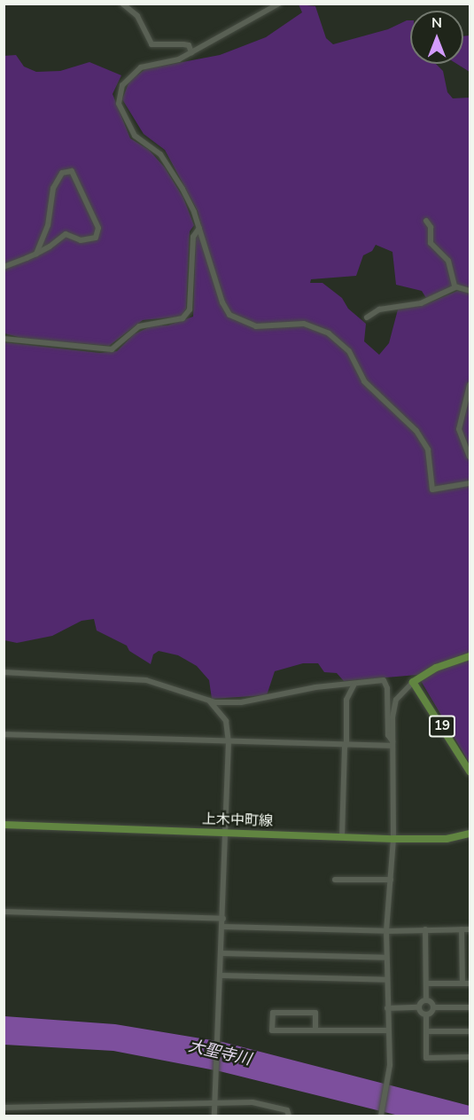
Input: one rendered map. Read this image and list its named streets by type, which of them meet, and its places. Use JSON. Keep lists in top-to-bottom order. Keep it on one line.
{"streets":{"main road":["19","上木中町線"]},"water":["大聖寺川"],"north":"top"}
